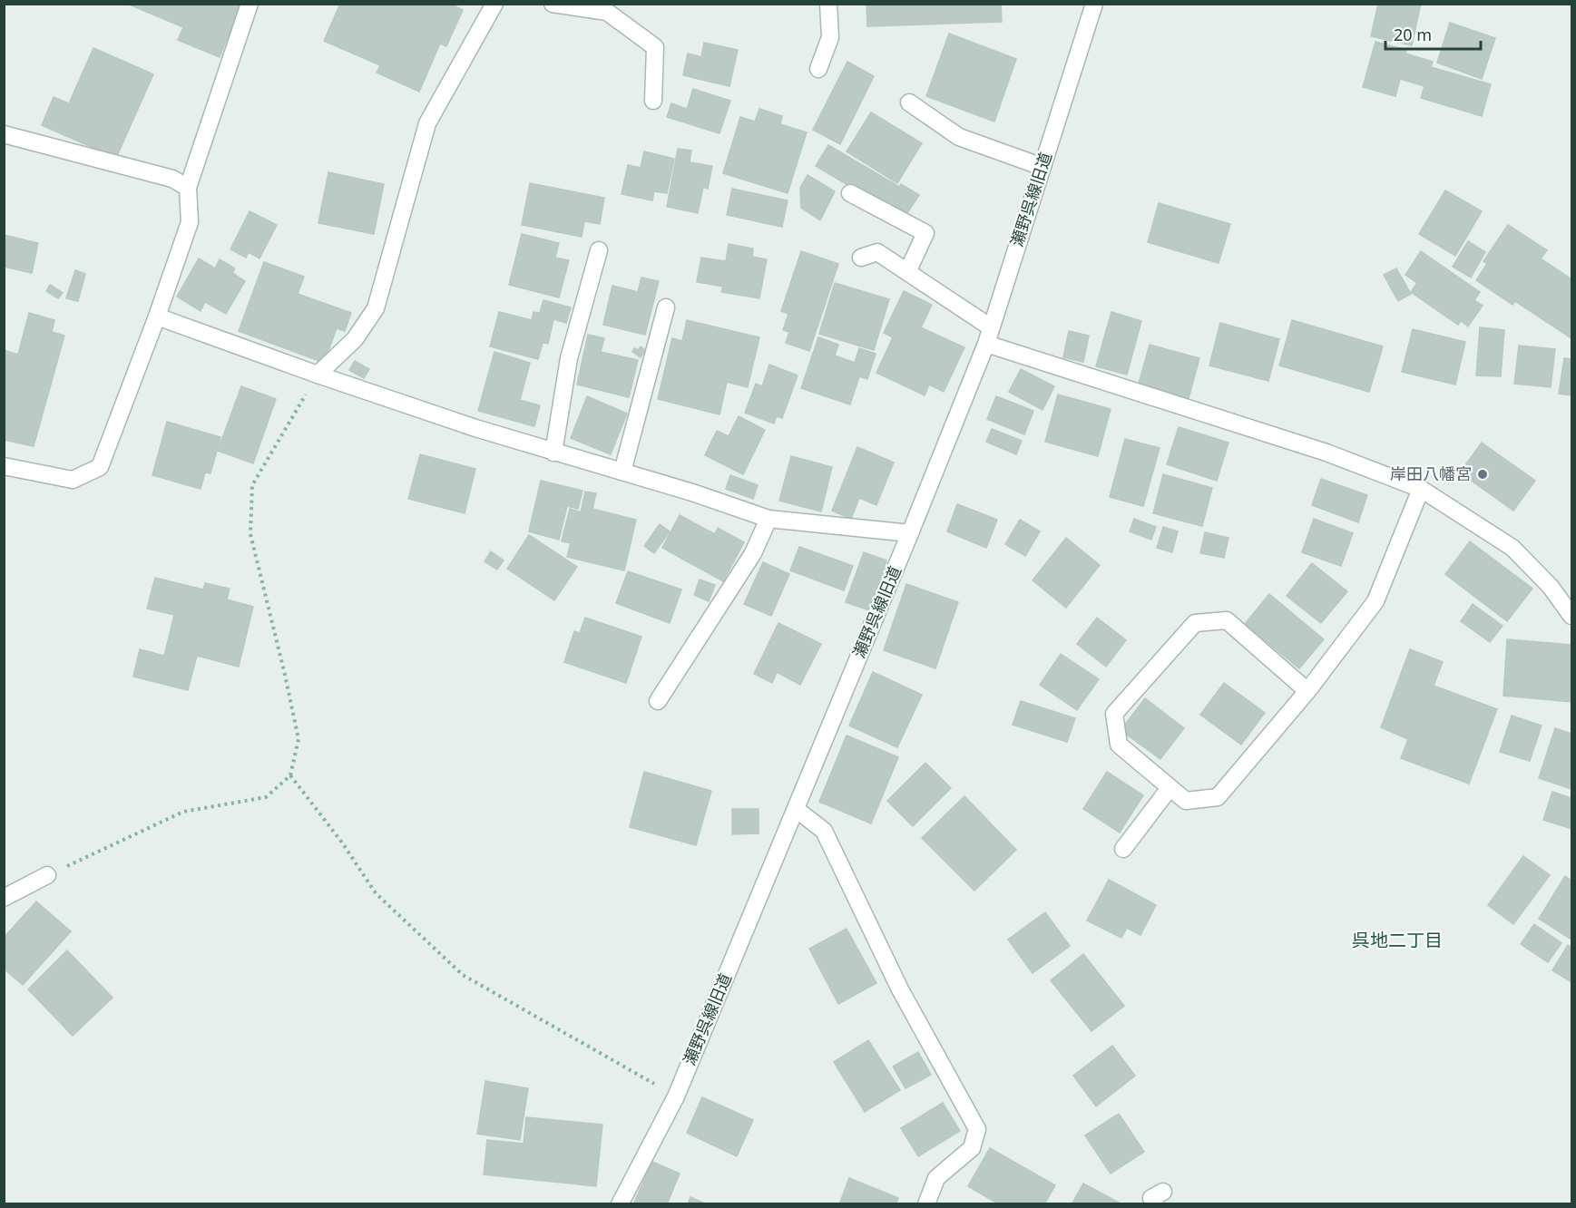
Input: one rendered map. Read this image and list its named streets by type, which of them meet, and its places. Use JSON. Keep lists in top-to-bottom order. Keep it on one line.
{"streets":{"street":["瀬野呉線旧道"]},"districts":["呉地二丁目"],"places":["岸田八幡宮"],"scale_bar":"20 m"}
